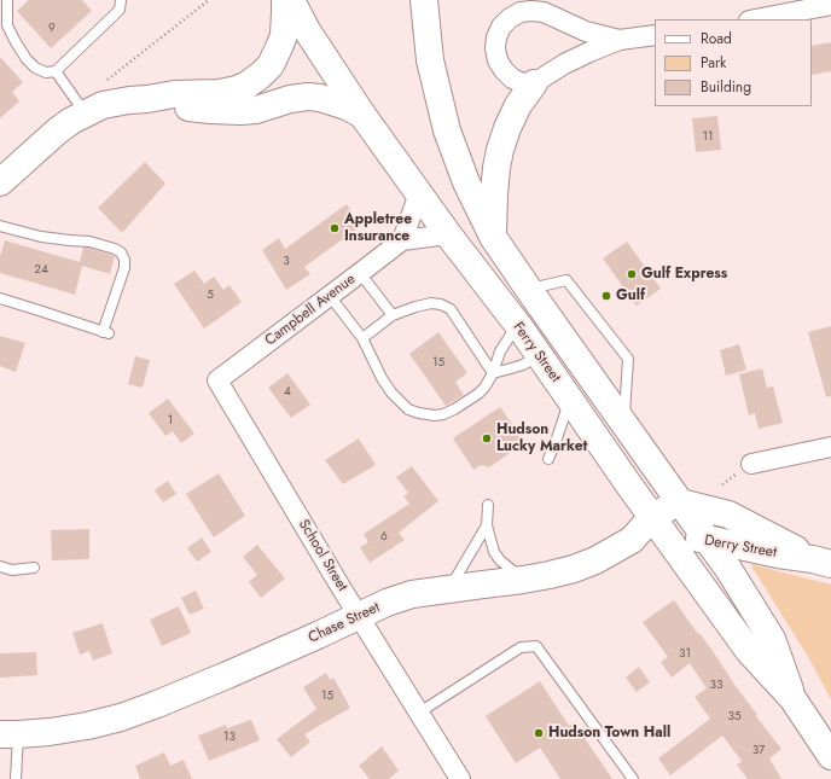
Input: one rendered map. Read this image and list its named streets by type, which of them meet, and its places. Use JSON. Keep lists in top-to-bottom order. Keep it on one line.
{"streets":{"main road":["Ferry Street","Derry Street","Chase Street"],"street":["Campbell Avenue","School Street"]},"crossings":[["Campbell Avenue","School Street"],["Ferry Street","Derry Street"],["Ferry Street","Chase Street"],["Derry Street","Chase Street"],["School Street","Chase Street"]],"places":["Appletree Insurance","Gulf Express","Gulf","Hudson Lucky Market","Hudson Town Hall"],"house_numbers":["9","11","3","24","5","15","4","1","6","31","33","15","35","13","37"],"legend":["Road","Park","Building"]}
